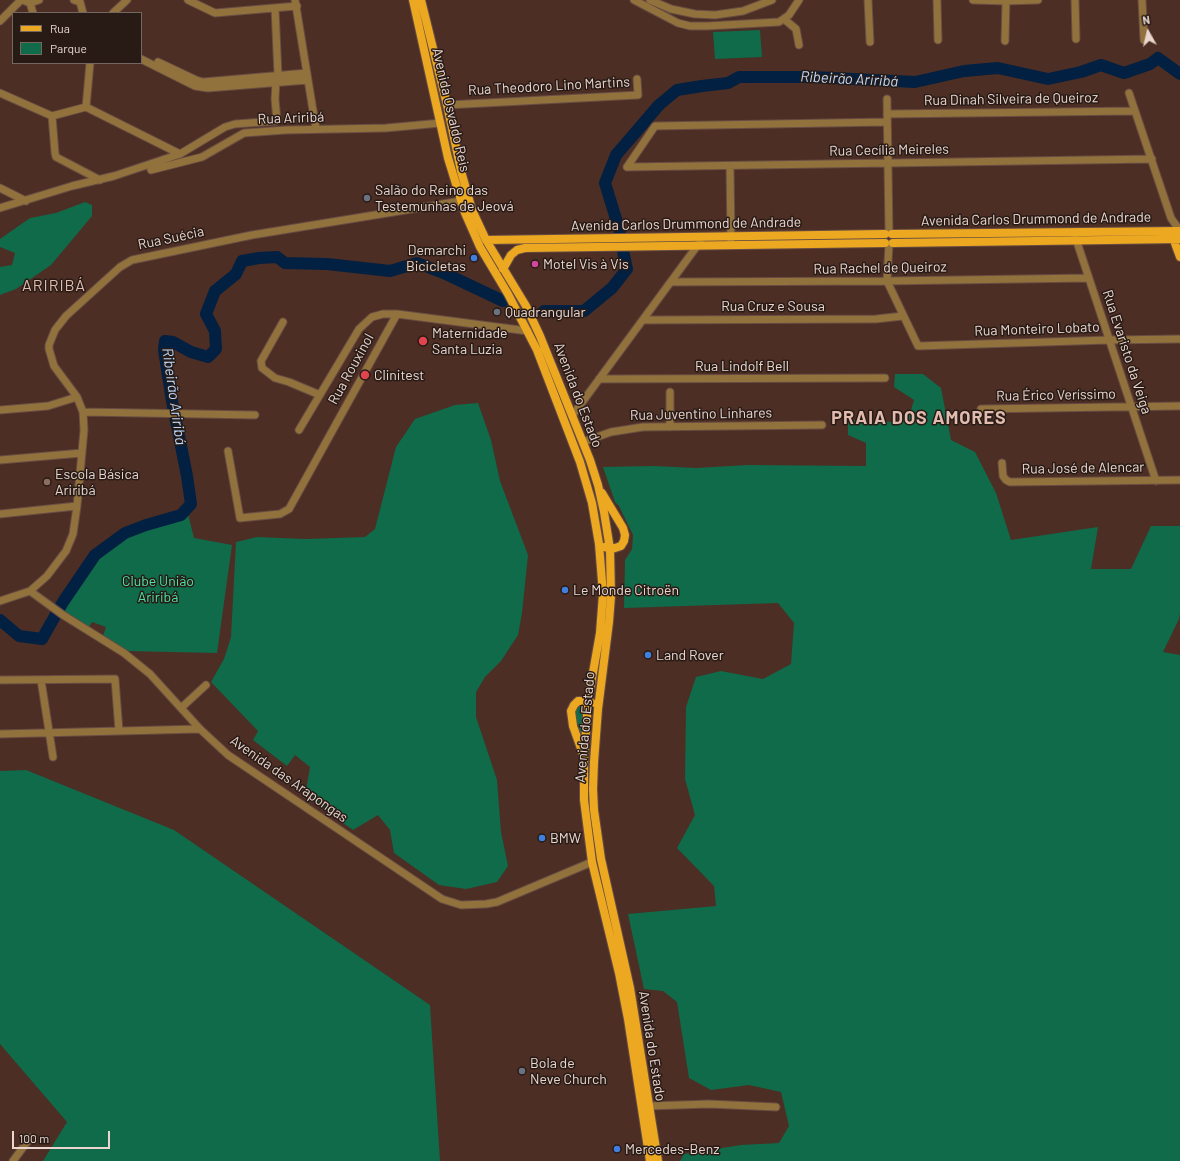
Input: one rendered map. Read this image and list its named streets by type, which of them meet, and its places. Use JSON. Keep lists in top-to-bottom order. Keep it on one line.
{"streets":{"main road":["Avenida Osvaldo Reis","Avenida Carlos Drummond de Andrade","Avenida do Estado"],"street":["Rua Theodoro Lino Martins","Rua Dinah Silveira de Queiroz","Rua Ariribá","Rua Cecília Meireles","Rua Suécia","Rua Rachel de Queiroz","Rua Cruz e Sousa","Rua Monteiro Lobato","Rua Evaristo da Veiga","Rua Lindolf Bell","Rua Rouxinol","Rua Érico Veríssimo","Rua Juventino Linhares","Rua José de Alencar","Avenida das Arapongas"]},"crossings":[["Rua Theodoro Lino Martins","Avenida Osvaldo Reis"],["Avenida Osvaldo Reis","Rua Ariribá"],["Avenida Osvaldo Reis","Avenida Carlos Drummond de Andrade"],["Avenida Osvaldo Reis","Rua Suécia"],["Avenida Osvaldo Reis","Avenida do Estado"],["Avenida Carlos Drummond de Andrade","Rua Evaristo da Veiga"],["Rua Suécia","Avenida das Arapongas"],["Rua Rachel de Queiroz","Rua Evaristo da Veiga"],["Rua Cruz e Sousa","Rua Monteiro Lobato"],["Rua Monteiro Lobato","Rua Evaristo da Veiga"],["Rua Evaristo da Veiga","Rua Érico Veríssimo"],["Rua Evaristo da Veiga","Rua José de Alencar"],["Avenida do Estado","Rua Juventino Linhares"],["Avenida do Estado","Avenida das Arapongas"]],"districts":["ARIRIBÁ","PRAIA DOS AMORES"],"water":["Ribeirão Ariribá"],"parks":["Clube União Ariribá"],"places":["Salão do Reino das Testemunhas de Jeová","Demarchi Bicicletas","Motel Vis à Vis","Quadrangular","Maternidade Santa Luzia","Clinitest","Escola Básica Ariribá","Le Monde Citroën","Land Rover","BMW","Bola de Neve Church","Mercedes-Benz"],"legend":["Rua","Parque"],"scale_bar":"100 m","north":"top"}
